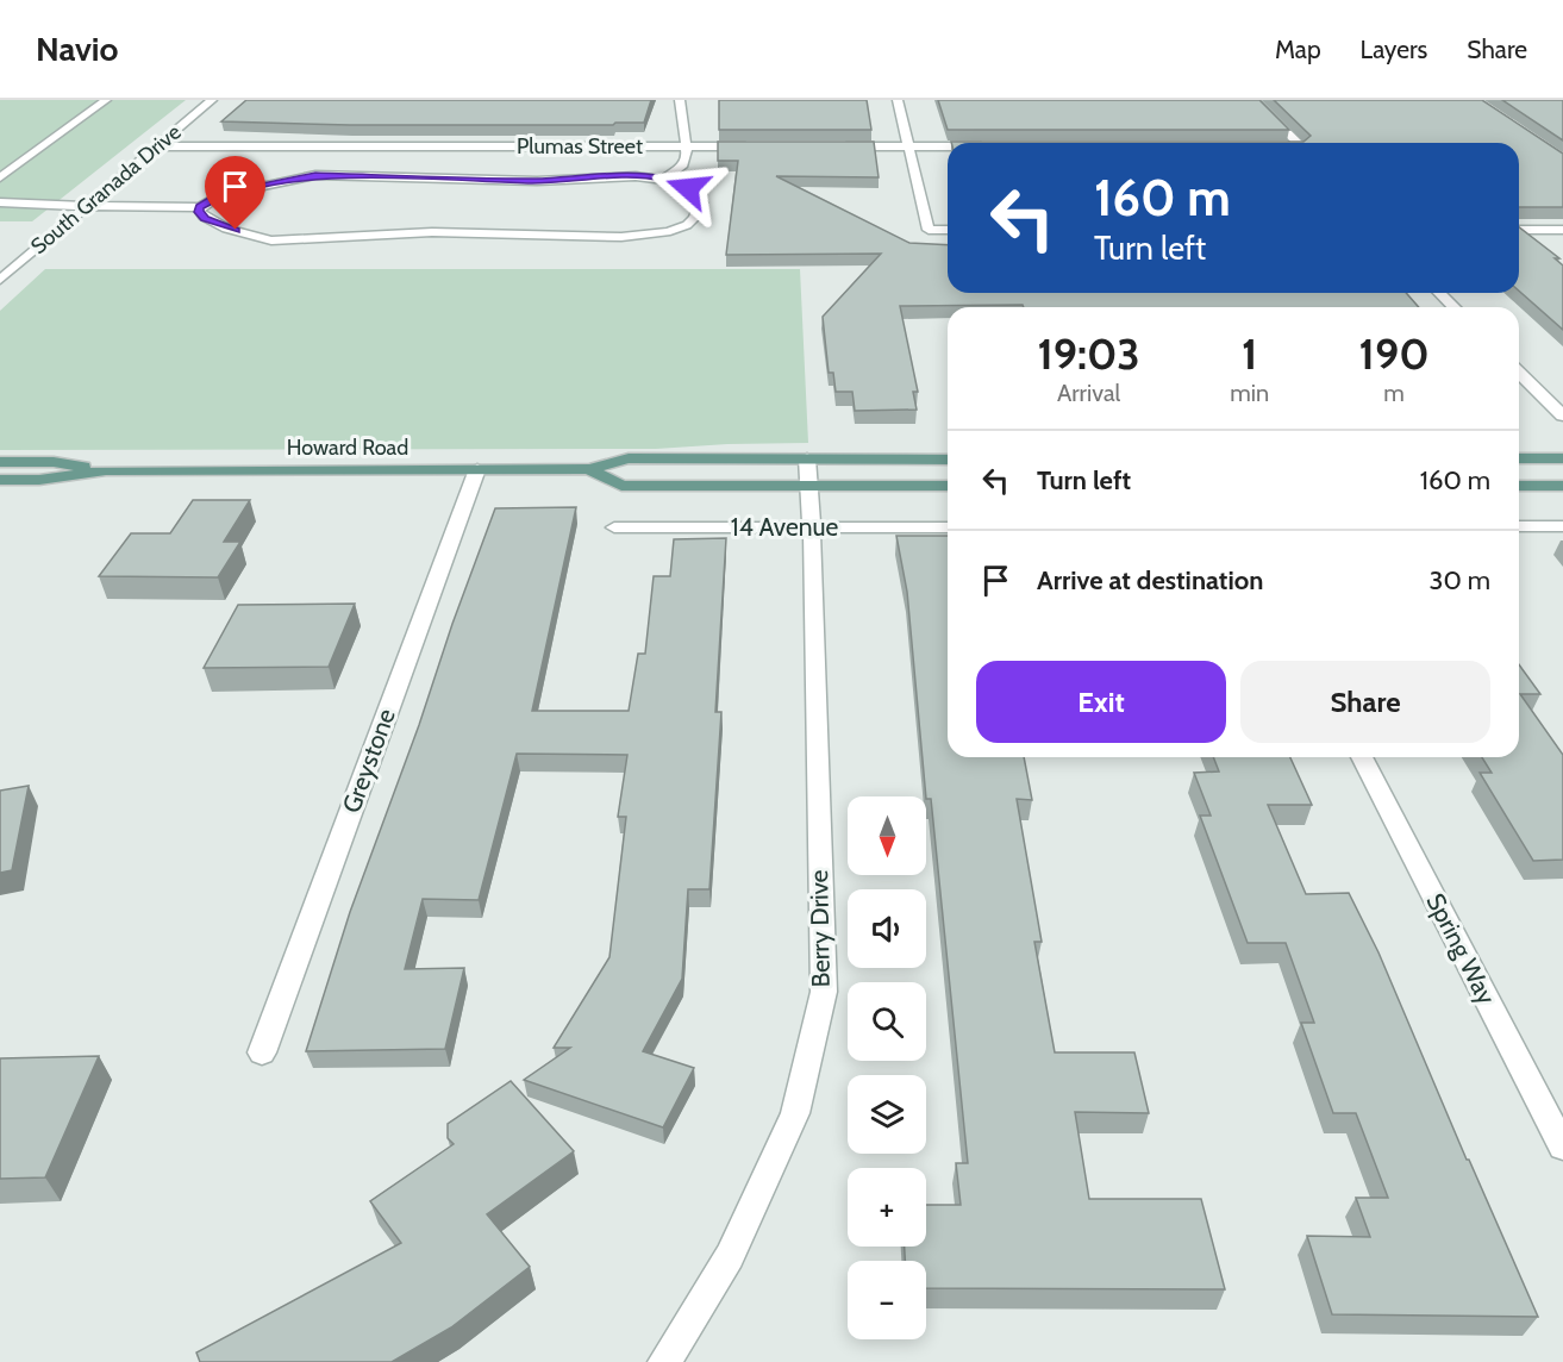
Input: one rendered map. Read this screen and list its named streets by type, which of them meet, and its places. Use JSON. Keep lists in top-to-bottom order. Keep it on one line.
{"streets":{"main road":["Howard Road"],"street":["Plumas Street","South Granada Drive","14 Avenue","Greystone","Berry Drive","Spring Way"]},"crossings":[["Plumas Street","South Granada Drive"],["Howard Road","Greystone"],["Howard Road","Berry Drive"],["14 Avenue","Berry Drive"]],"north":"bottom","page":{"header":"Navio","nav":["Map","Layers","Share"],"turn":["160 m","Turn left"],"eta":["19:03","Arrival","1","min","190","m"],"list":[{"name":"Turn left","value":"160 m"},{"name":"Arrive at destination","value":"30 m"}],"buttons":["Exit","Share"],"map_buttons":["+","−"]}}
